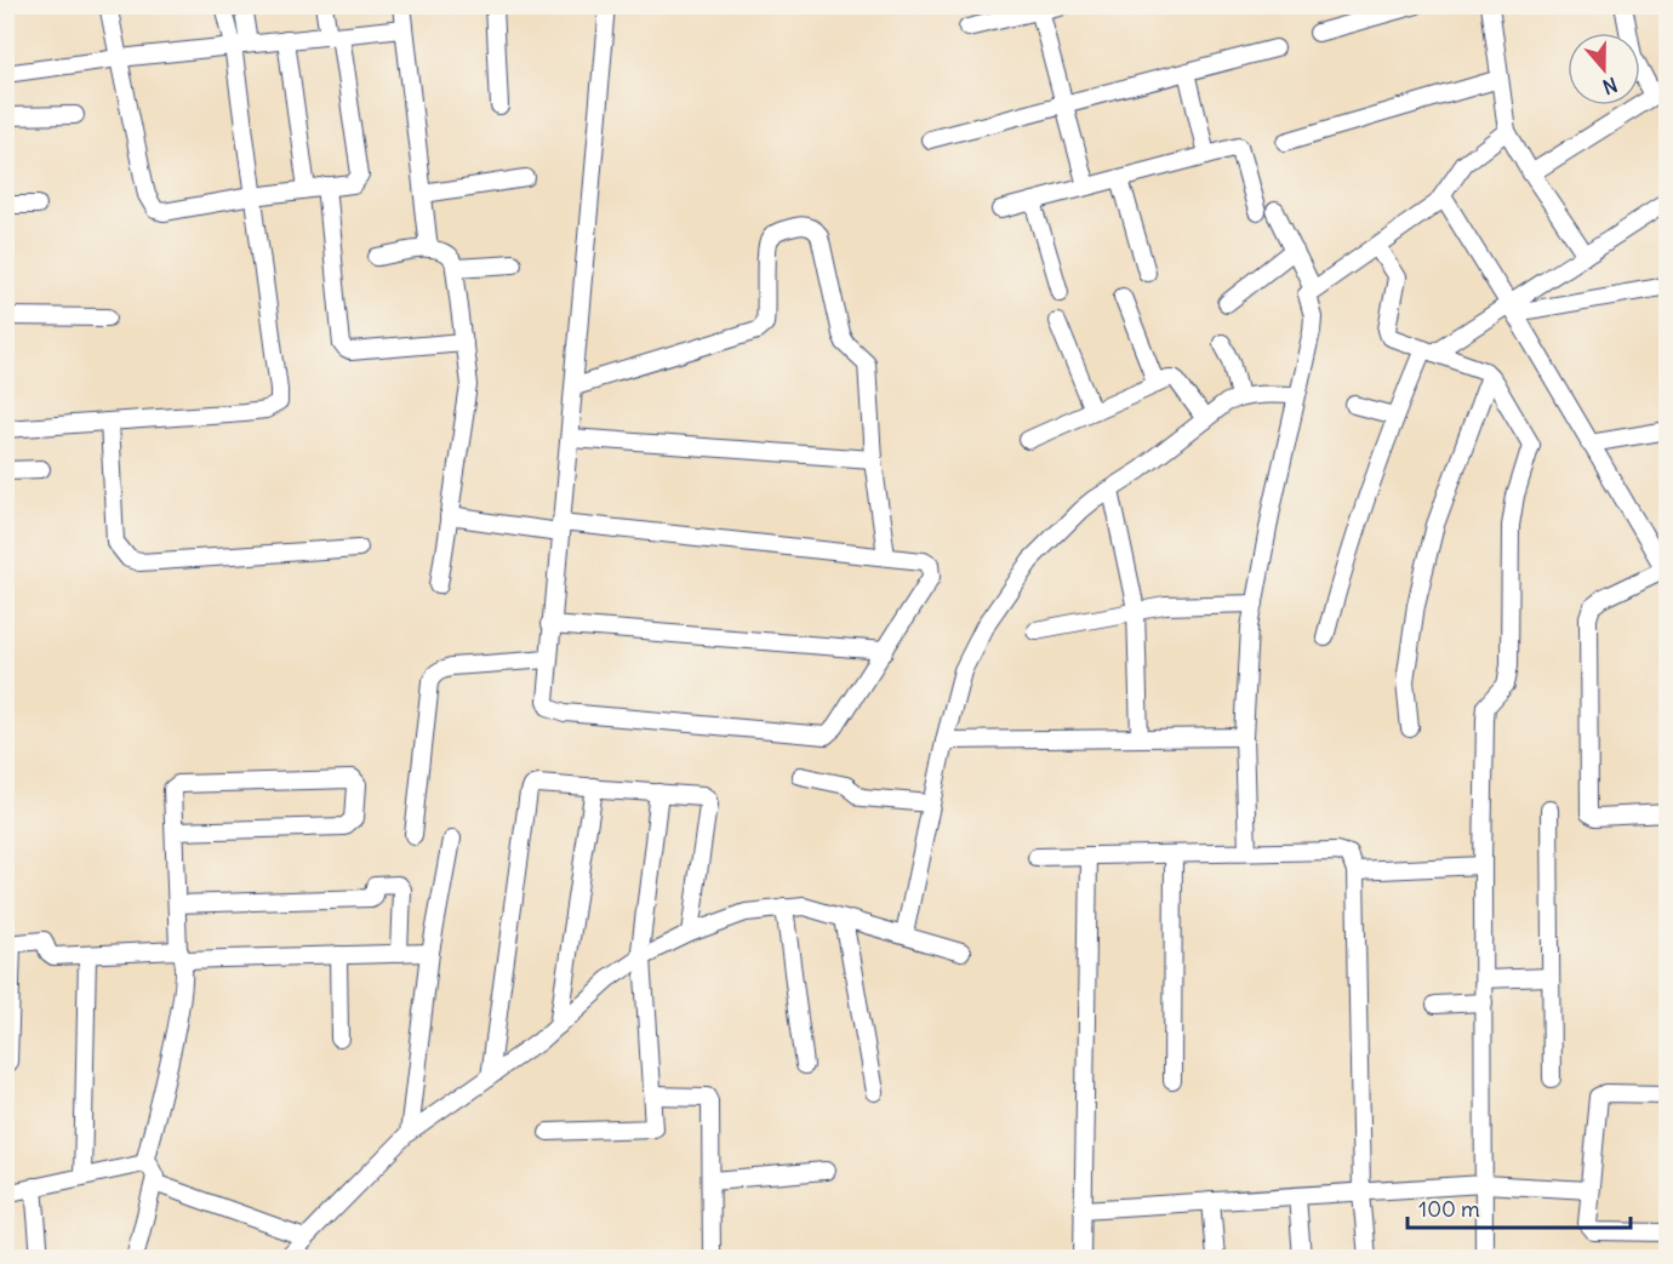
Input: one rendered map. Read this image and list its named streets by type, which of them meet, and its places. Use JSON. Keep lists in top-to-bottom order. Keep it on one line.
{"scale_bar":"100 m","north":"bottom"}
